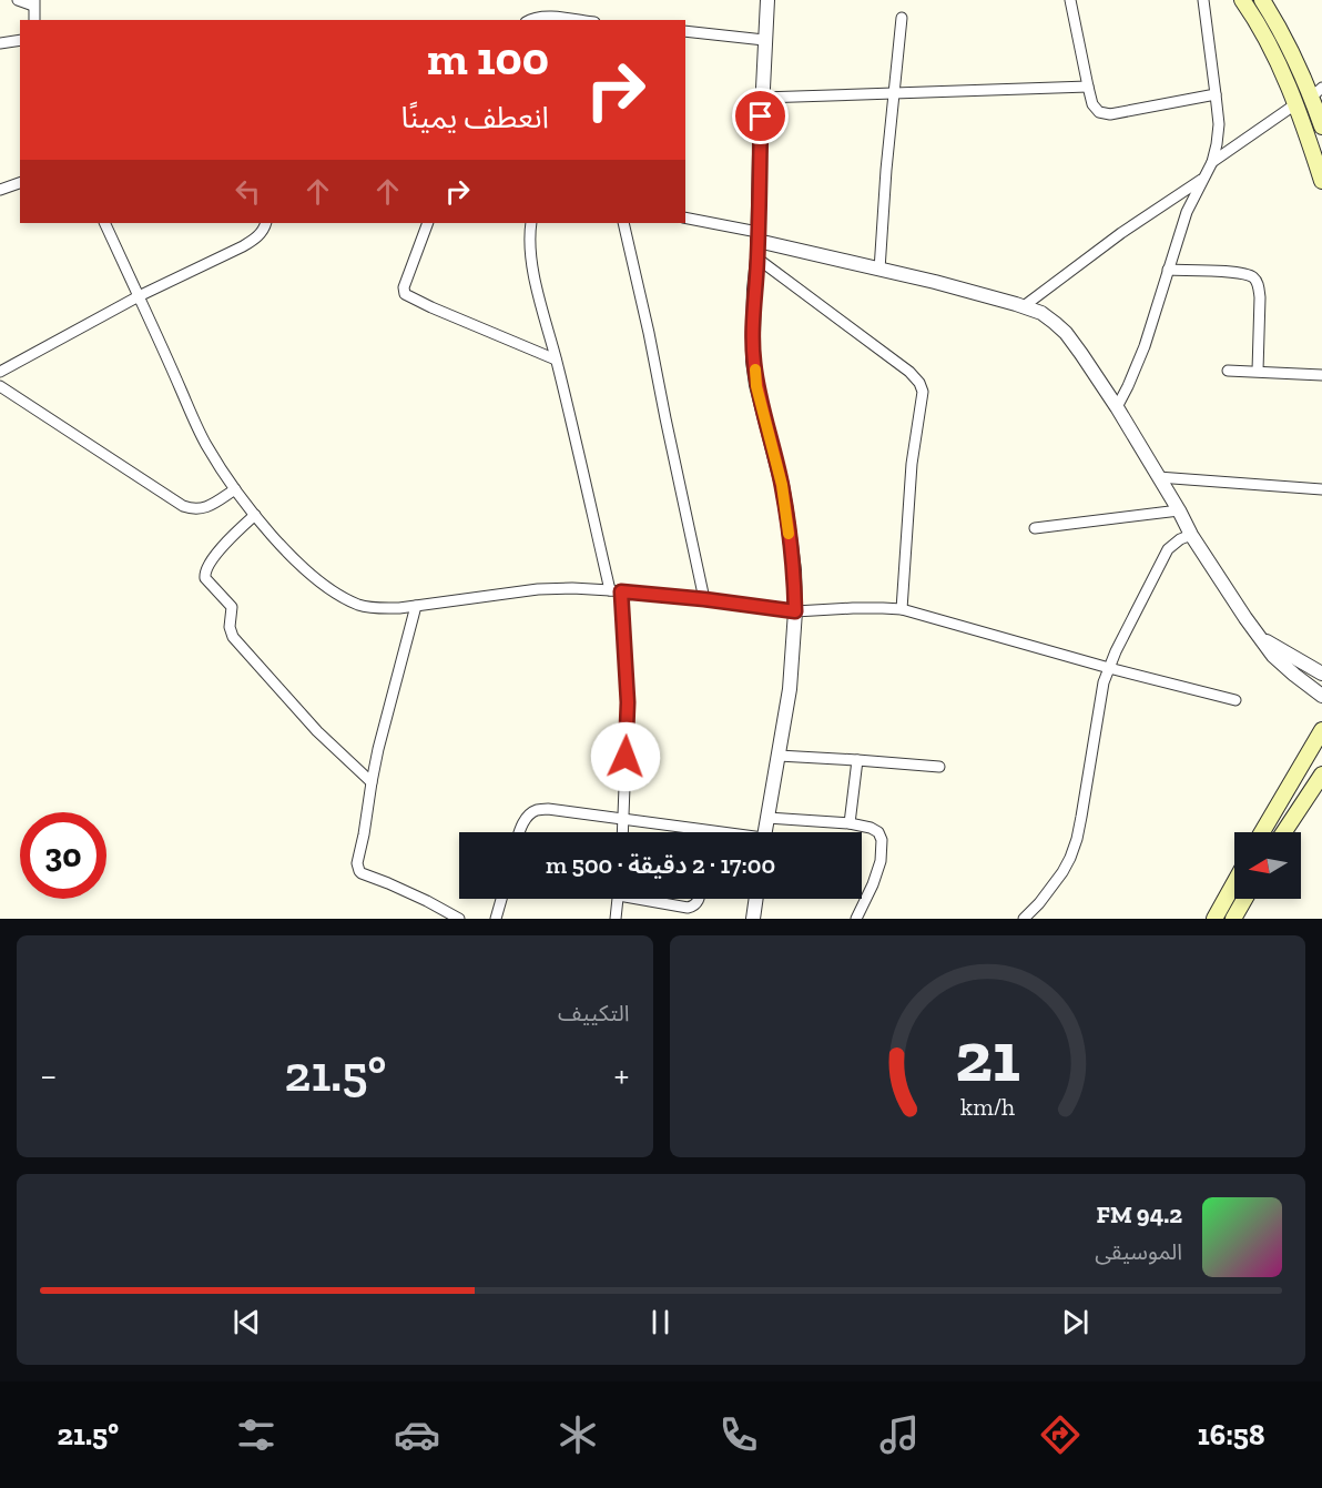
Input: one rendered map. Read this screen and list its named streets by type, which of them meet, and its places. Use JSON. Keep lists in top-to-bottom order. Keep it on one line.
{"north":"left","page":{"turn":["100 m","انعطف يمينًا"],"limit":"30","trip":"17:00 · 2 دقيقة · 500 m","tile":"التكييف","heat":["−","21.5°","+"],"song":["94.2 FM","الموسيقى"],"tabs":["16:58","21.5°"],"gauge":["21","km/h"]}}
